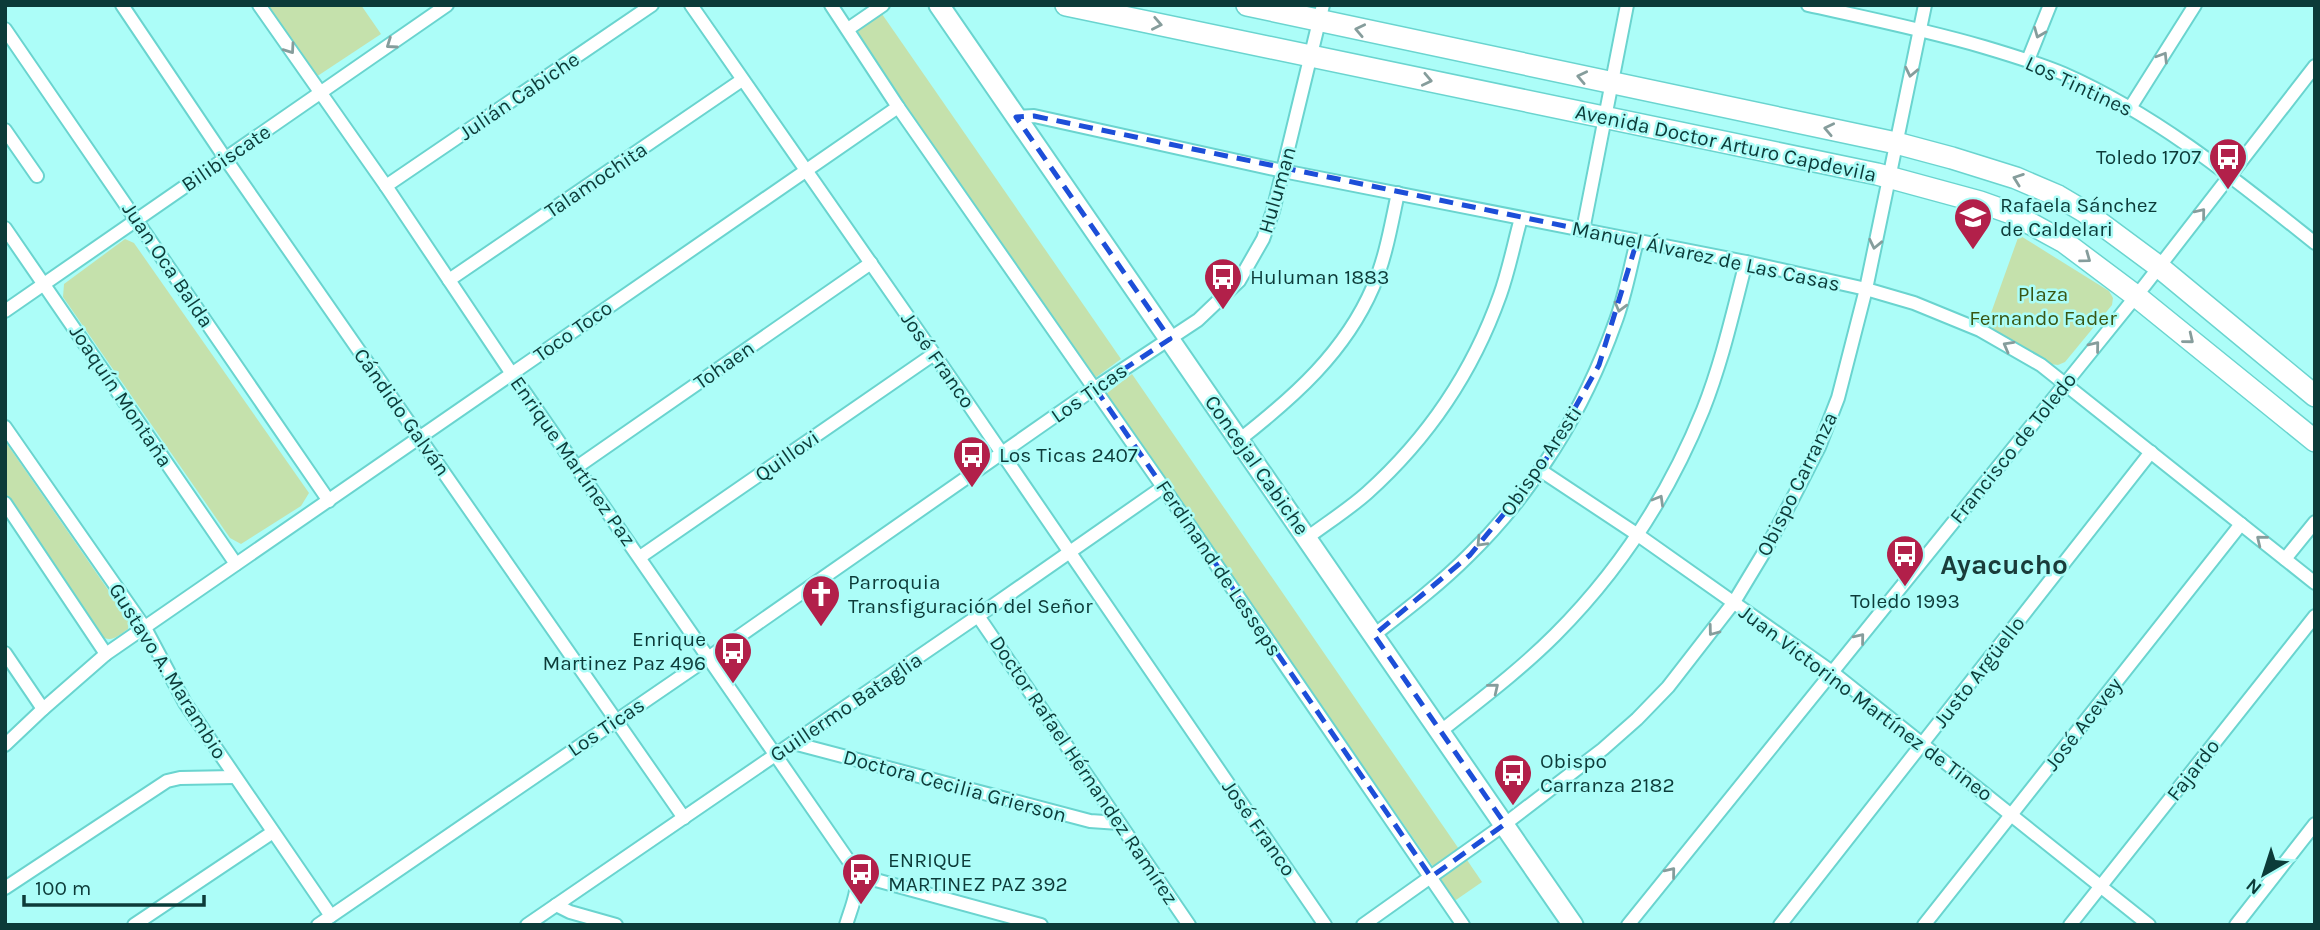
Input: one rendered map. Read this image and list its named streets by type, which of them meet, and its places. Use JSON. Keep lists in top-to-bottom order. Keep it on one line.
{"streets":{"main road":["Avenida Doctor Arturo Capdevila","Concejal Cabiche"],"street":["Los Tintines","Julián Cabiche","Bilibiscate","Talamochita","Huluman","Manuel Álvarez de Las Casas","Juan Oca Balda","Toco Toco","José Franco","Tohaen","Los Ticas","Joaquín Montaña","Cándido Galván","Francisco de Toledo","Quillovi","Enrique Martínez Paz","Obispo Aresti","Obispo Carranza","Ferdinand de Lesseps","Gustavo A. Marambio","Justo Argüello","Juan Victorino Martínez de Tineo","Guillermo Bataglia","José Acevey","Doctor Rafael Hérnandez Ramírez","Fajardo","Doctora Cecilia Grierson"]},"crossings":[["Los Tintines","Francisco de Toledo"],["Los Tintines","Obispo Carranza"],["Julián Cabiche","Enrique Martínez Paz"],["Avenida Doctor Arturo Capdevila","Huluman"],["Avenida Doctor Arturo Capdevila","Francisco de Toledo"],["Avenida Doctor Arturo Capdevila","Obispo Carranza"],["Bilibiscate","Juan Oca Balda"],["Bilibiscate","Joaquín Montaña"],["Bilibiscate","Cándido Galván"],["Bilibiscate","Enrique Martínez Paz"],["Talamochita","José Franco"],["Talamochita","Enrique Martínez Paz"],["Huluman","Manuel Álvarez de Las Casas"],["Huluman","Los Ticas"],["Huluman","Concejal Cabiche"],["Manuel Álvarez de Las Casas","Francisco de Toledo"],["Manuel Álvarez de Las Casas","Obispo Aresti"],["Manuel Álvarez de Las Casas","Concejal Cabiche"],["Manuel Álvarez de Las Casas","Obispo Carranza"],["Manuel Álvarez de Las Casas","Justo Argüello"],["Manuel Álvarez de Las Casas","José Acevey"],["Juan Oca Balda","Toco Toco"],["Toco Toco","José Franco"],["Toco Toco","Joaquín Montaña"],["Toco Toco","Cándido Galván"],["Toco Toco","Enrique Martínez Paz"],["Toco Toco","Ferdinand de Lesseps"],["Toco Toco","Gustavo A. Marambio"],["José Franco","Tohaen"],["José Franco","Los Ticas"],["José Franco","Quillovi"],["José Franco","Guillermo Bataglia"],["Tohaen","Enrique Martínez Paz"],["Los Ticas","Cándido Galván"],["Los Ticas","Enrique Martínez Paz"],["Los Ticas","Concejal Cabiche"],["Los Ticas","Ferdinand de Lesseps"],["Los Ticas","Gustavo A. Marambio"],["Cándido Galván","Guillermo Bataglia"],["Francisco de Toledo","Juan Victorino Martínez de Tineo"],["Quillovi","Enrique Martínez Paz"],["Enrique Martínez Paz","Guillermo Bataglia"],["Obispo Aresti","Concejal Cabiche"],["Obispo Aresti","Juan Victorino Martínez de Tineo"],["Concejal Cabiche","Obispo Carranza"],["Obispo Carranza","Ferdinand de Lesseps"],["Obispo Carranza","Juan Victorino Martínez de Tineo"],["Ferdinand de Lesseps","Guillermo Bataglia"],["Justo Argüello","Juan Victorino Martínez de Tineo"],["Juan Victorino Martínez de Tineo","José Acevey"],["Juan Victorino Martínez de Tineo","Fajardo"],["Guillermo Bataglia","Doctor Rafael Hérnandez Ramírez"],["Guillermo Bataglia","Doctora Cecilia Grierson"],["Doctor Rafael Hérnandez Ramírez","Doctora Cecilia Grierson"]],"one_way":["Francisco de Toledo","Obispo Aresti","Obispo Carranza"],"districts":["Ayacucho"],"parks":["Plaza Fernando Fader"],"places":{"bus stop":["Toledo 1707","Huluman 1883","Los Ticas 2407","Toledo 1993","Enrique Martinez Paz 496","Obispo Carranza 2182","ENRIQUE MARTINEZ PAZ 392"],"school or university":["Rafaela Sánchez de Caldelari"],"church":["Parroquia Transfiguración del Señor"]},"scale_bar":"100 m","north":"bottom left"}
